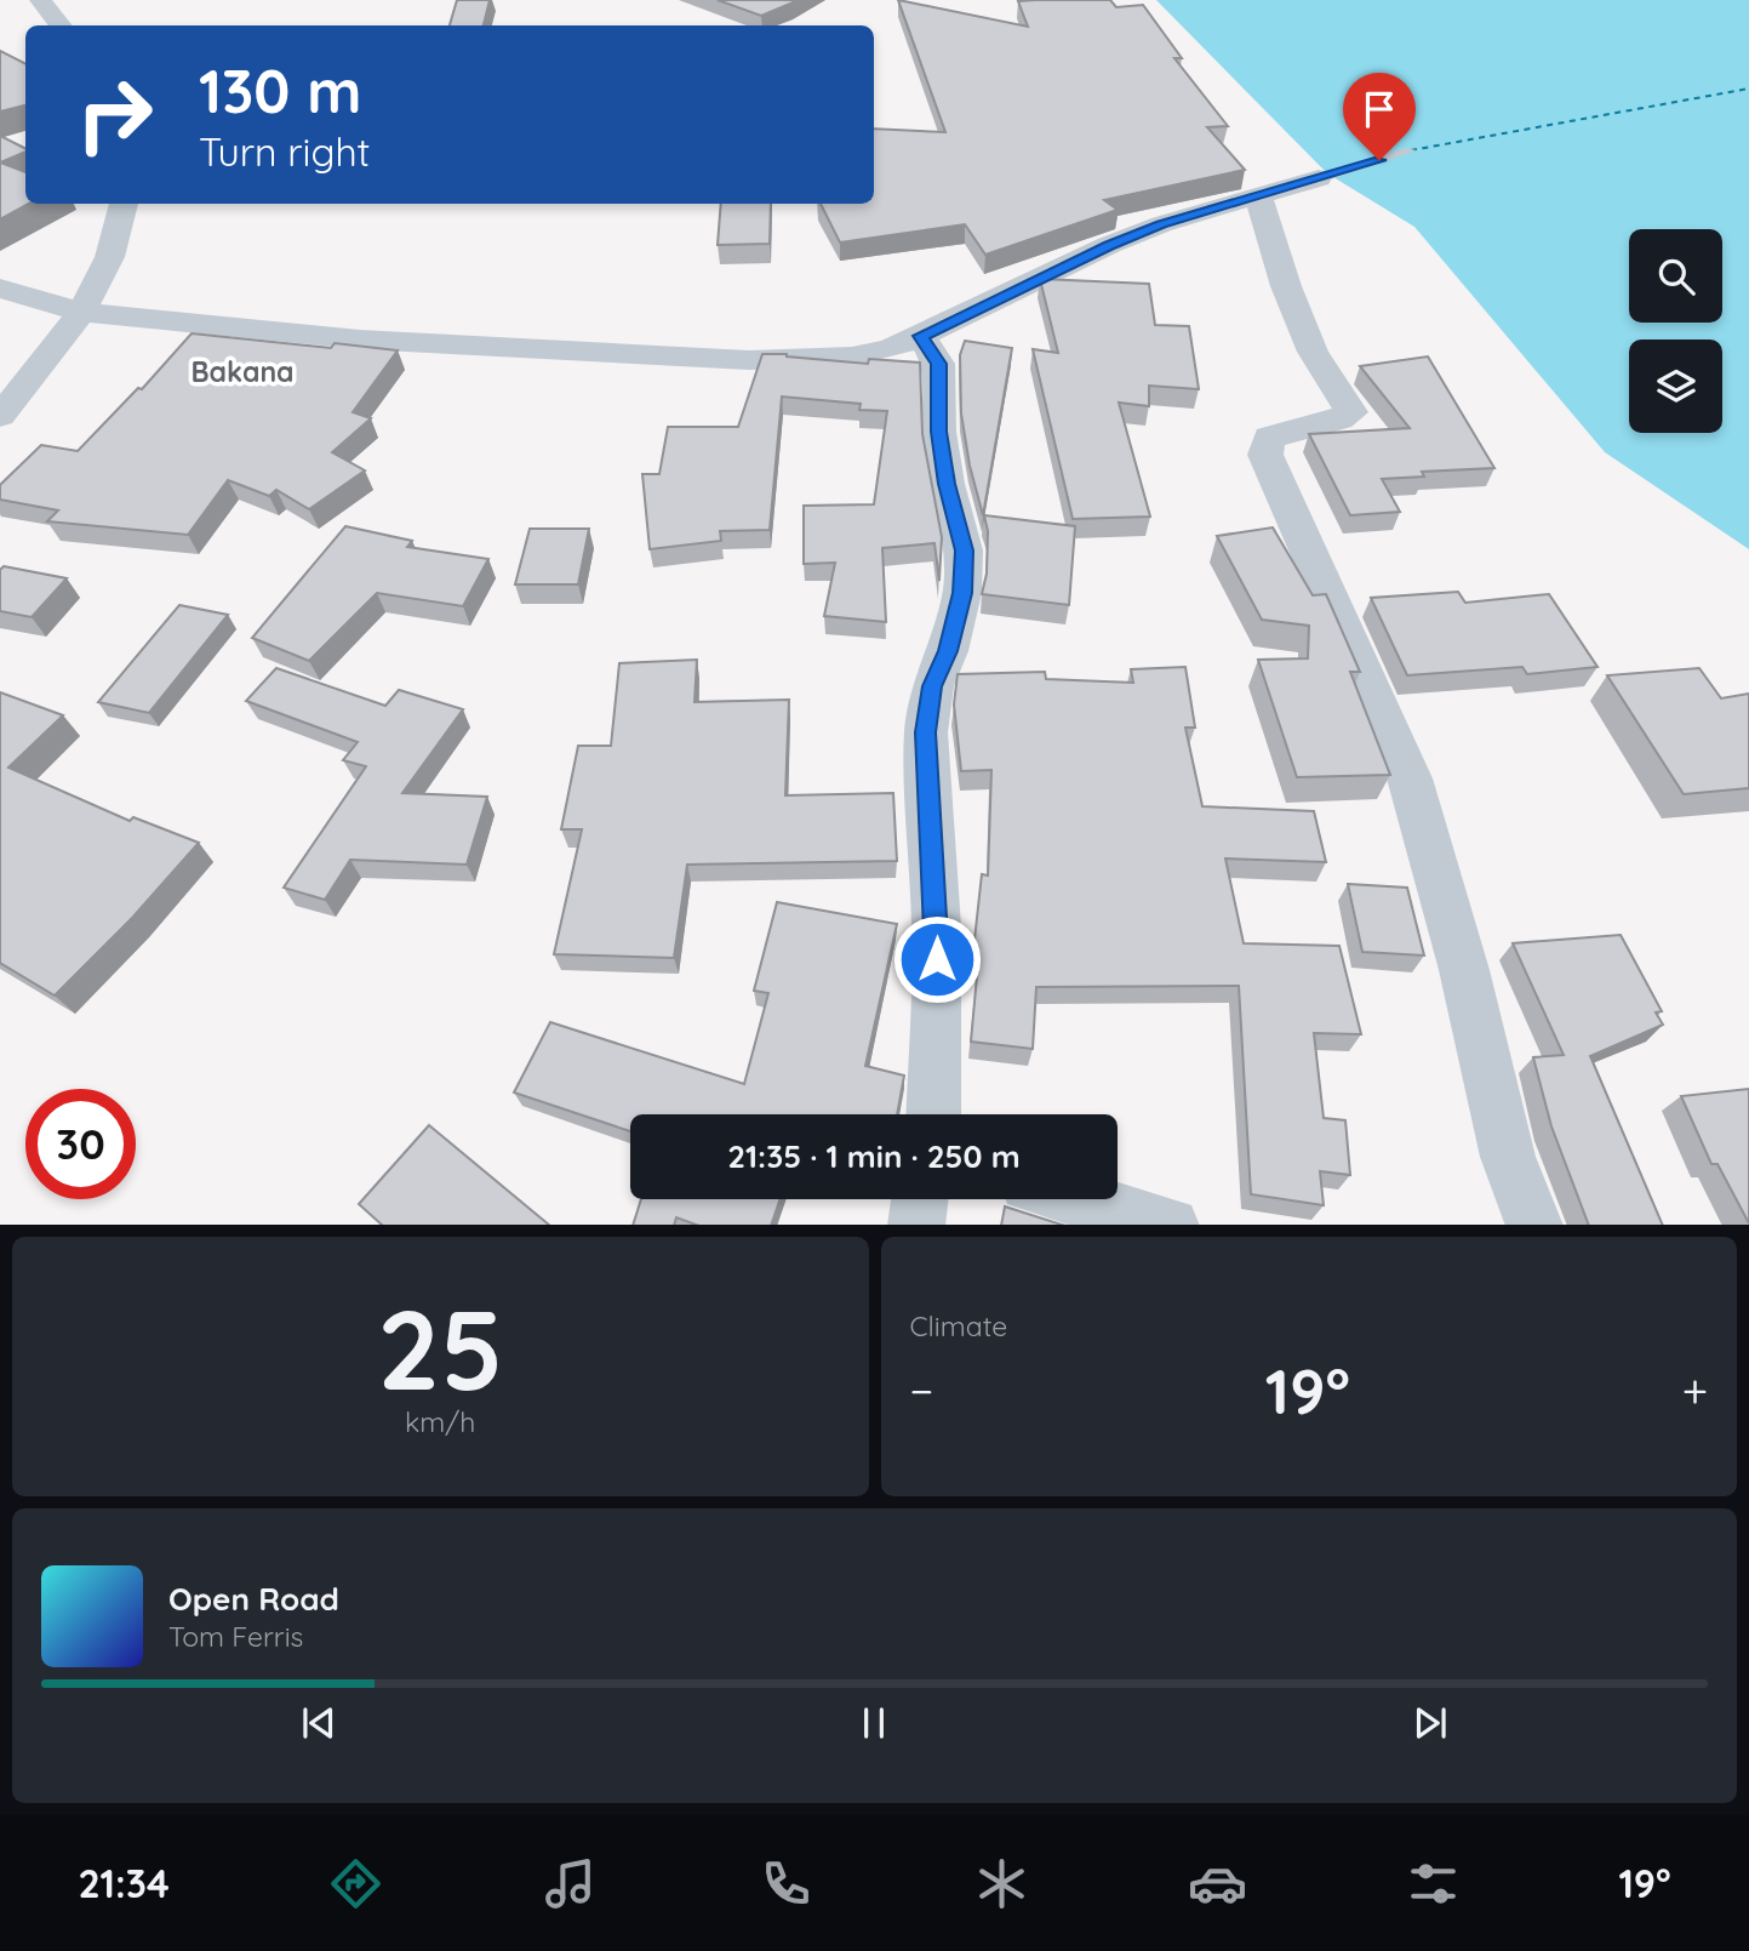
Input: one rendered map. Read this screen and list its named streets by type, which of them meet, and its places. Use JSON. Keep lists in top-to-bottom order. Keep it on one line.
{"districts":["Bakana"],"page":{"turn":["130 m","Turn right"],"limit":"30","trip":"21:35 · 1 min · 250 m","tile":[["25","km/h"],"Climate"],"heat":["−","19°","+"],"song":["Open Road","Tom Ferris"],"tabs":["21:34","19°"]}}
